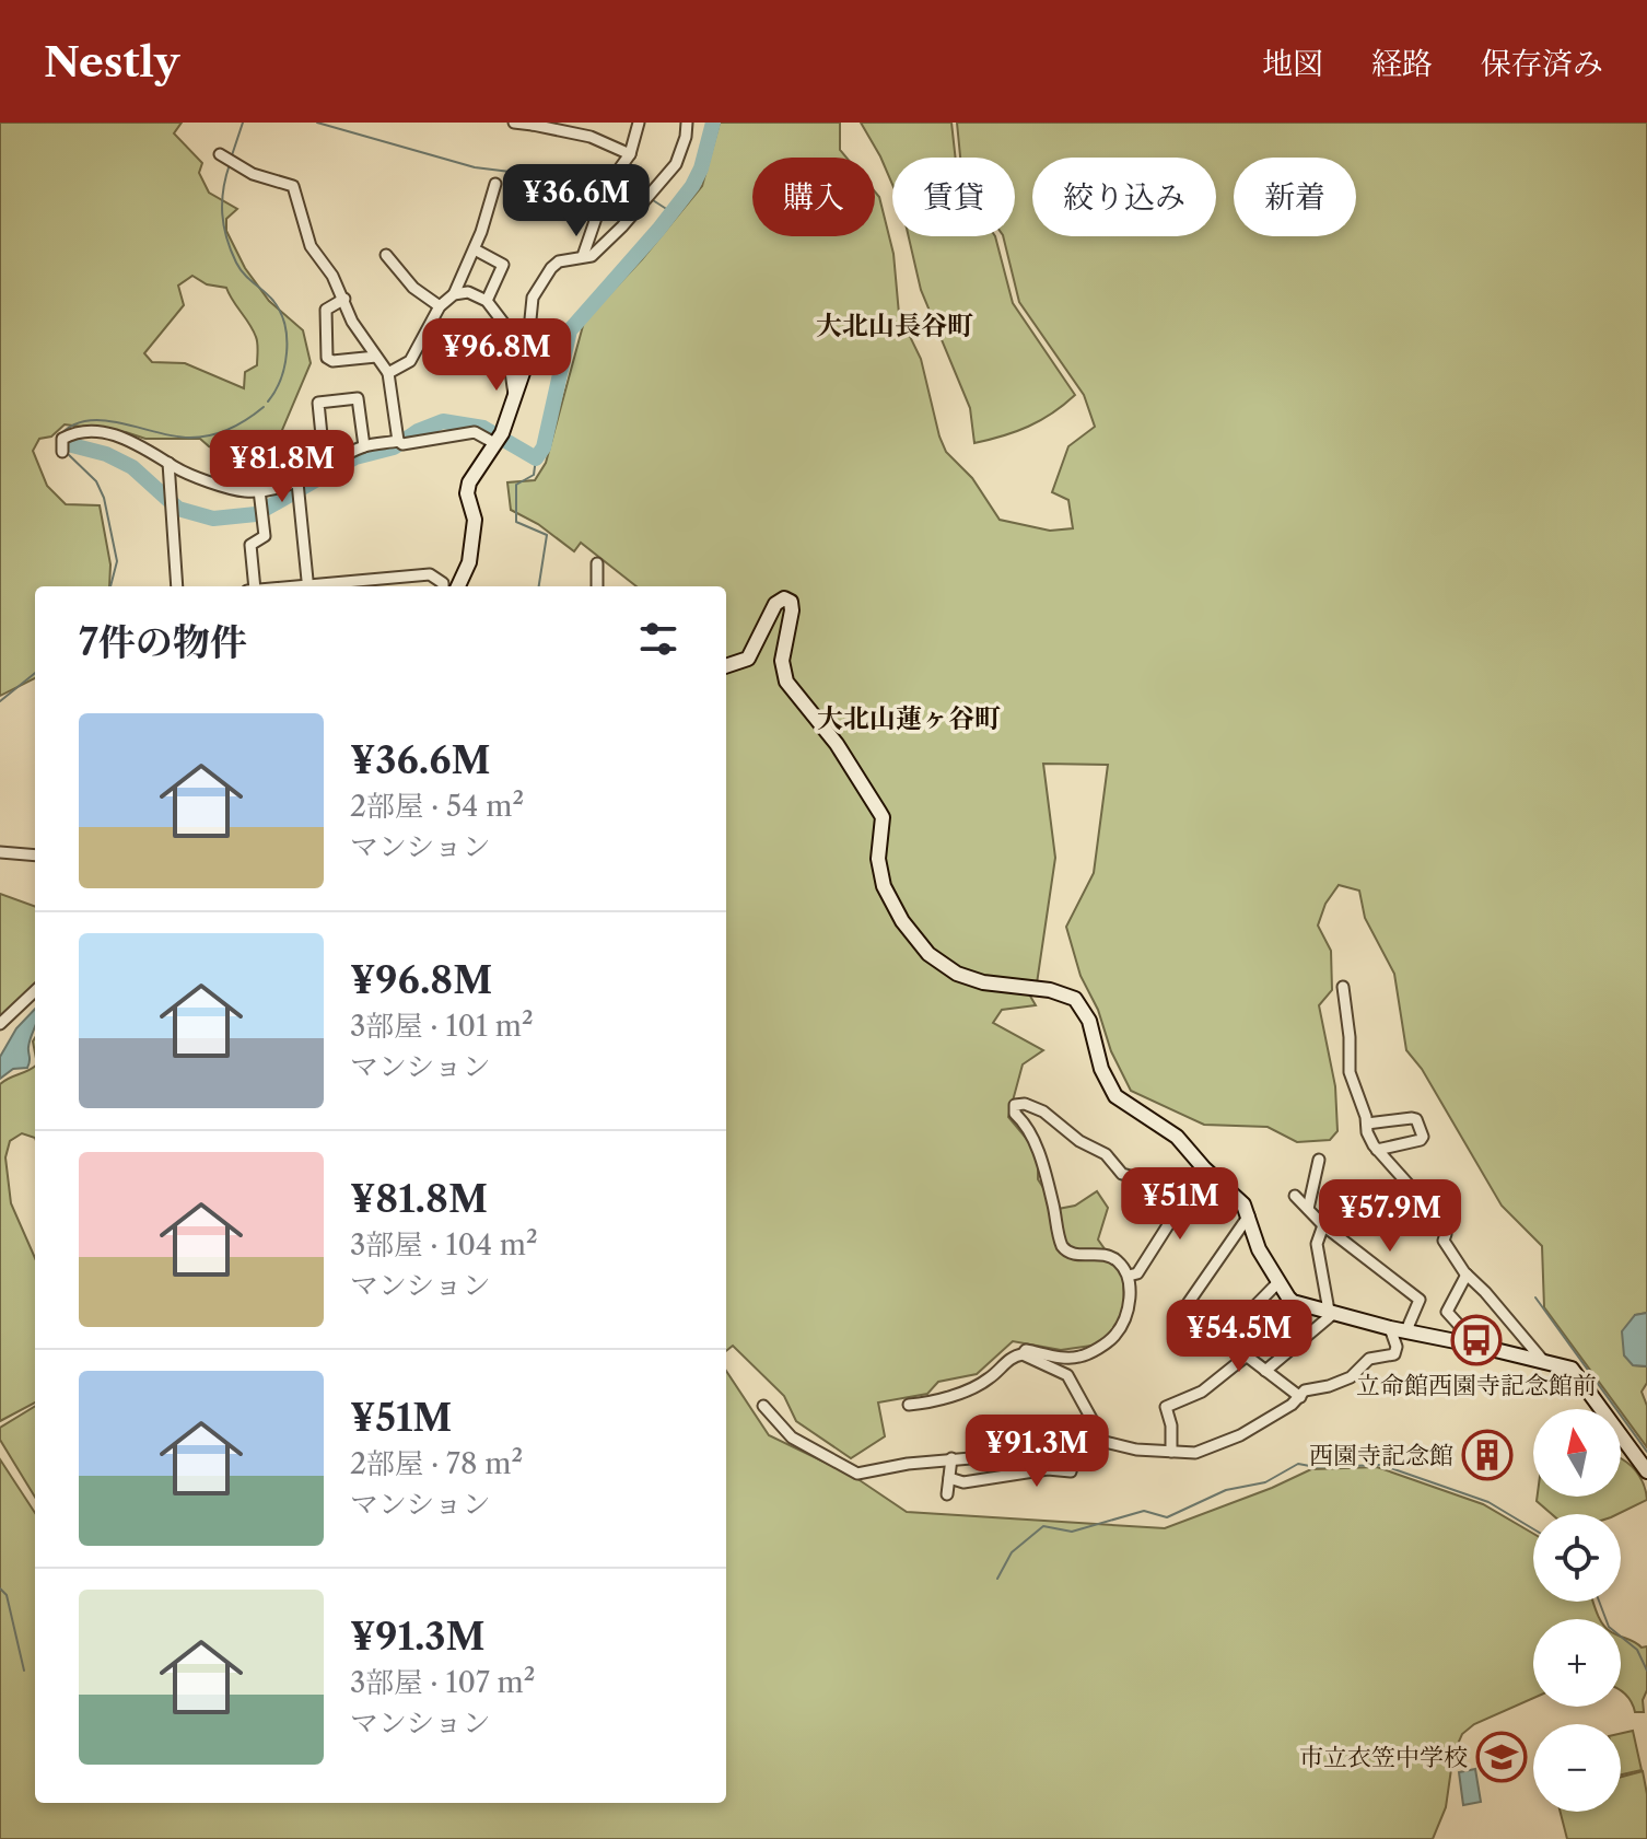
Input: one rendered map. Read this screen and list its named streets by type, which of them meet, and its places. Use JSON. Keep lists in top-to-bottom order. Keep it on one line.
{"districts":["大北山長谷町","大北山蓮ヶ谷町"],"places":{"bus stop":["立命館西園寺記念館前"],"building":["西園寺記念館"],"school or university":["市立衣笠中学校"]},"north":"top","page":{"header":"Nestly","nav":["地図","経路","保存済み"],"chip":["購入","賃貸","絞り込み","新着"],"price":["¥36.6M","¥96.8M","¥81.8M","¥51M","¥57.9M","¥54.5M","¥91.3M"],"heading":"7件の物件","list":[{"name":"¥36.6M","note":"2部屋 · 54 m² · マンション"},{"name":"¥96.8M","note":"3部屋 · 101 m² · マンション"},{"name":"¥81.8M","note":"3部屋 · 104 m² · マンション"},{"name":"¥51M","note":"2部屋 · 78 m² · マンション"},{"name":"¥91.3M","note":"3部屋 · 107 m² · マンション"}],"map_buttons":["+","−"]}}
